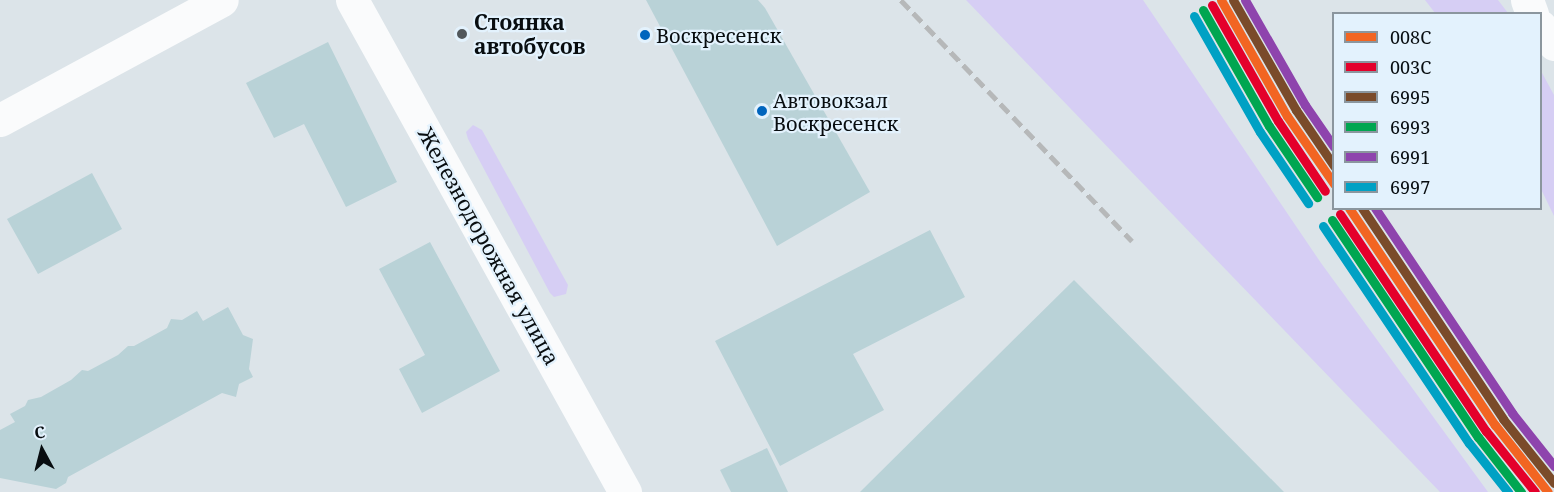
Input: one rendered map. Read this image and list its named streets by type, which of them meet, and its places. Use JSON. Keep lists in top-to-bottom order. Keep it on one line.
{"streets":{"street":["Железнодорожная улица"]},"places":["Стоянка автобусов","Воскресенск","Автовокзал Воскресенск"],"lines":["transit line 008С","transit line 6995","transit line 6991","transit line 003С","transit line 6993","transit line 6997"],"legend":["008С","003С","6995","6993","6991","6997"],"north":"top"}
